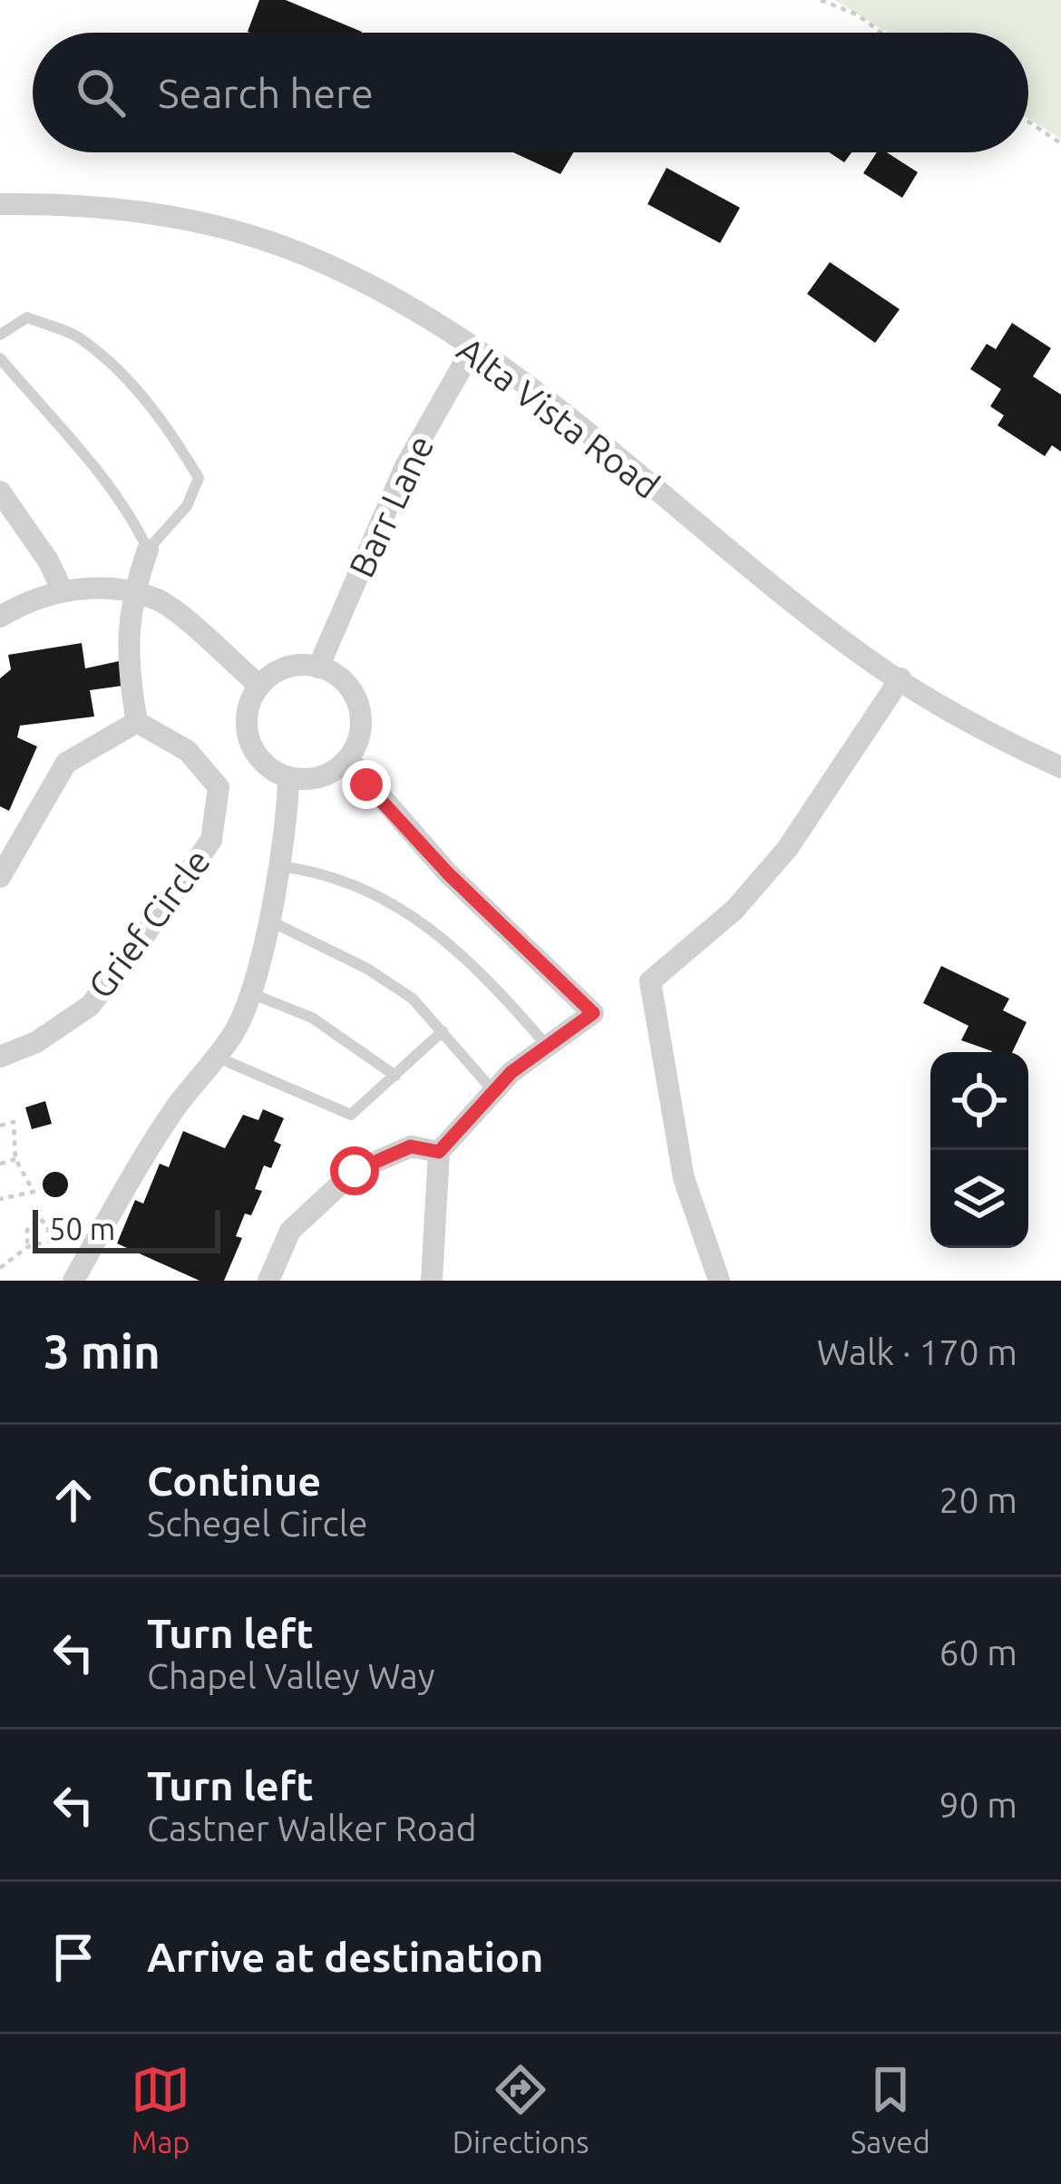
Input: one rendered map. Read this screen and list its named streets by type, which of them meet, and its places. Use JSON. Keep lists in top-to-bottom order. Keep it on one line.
{"streets":{"street":["Alta Vista Road","Barr Lane","Grief Circle"]},"crossings":[["Alta Vista Road","Barr Lane"]],"scale_bar":"50 m","page":{"search":"Search here","scale":"50 m","heading":["3 min","Walk · 170 m"],"list":[["Continue","Schegel Circle","20 m"],["Turn left","Chapel Valley Way","60 m"],["Turn left","Castner Walker Road","90 m"],"Arrive at destination"],"nav":["Map","Directions","Saved"]}}
